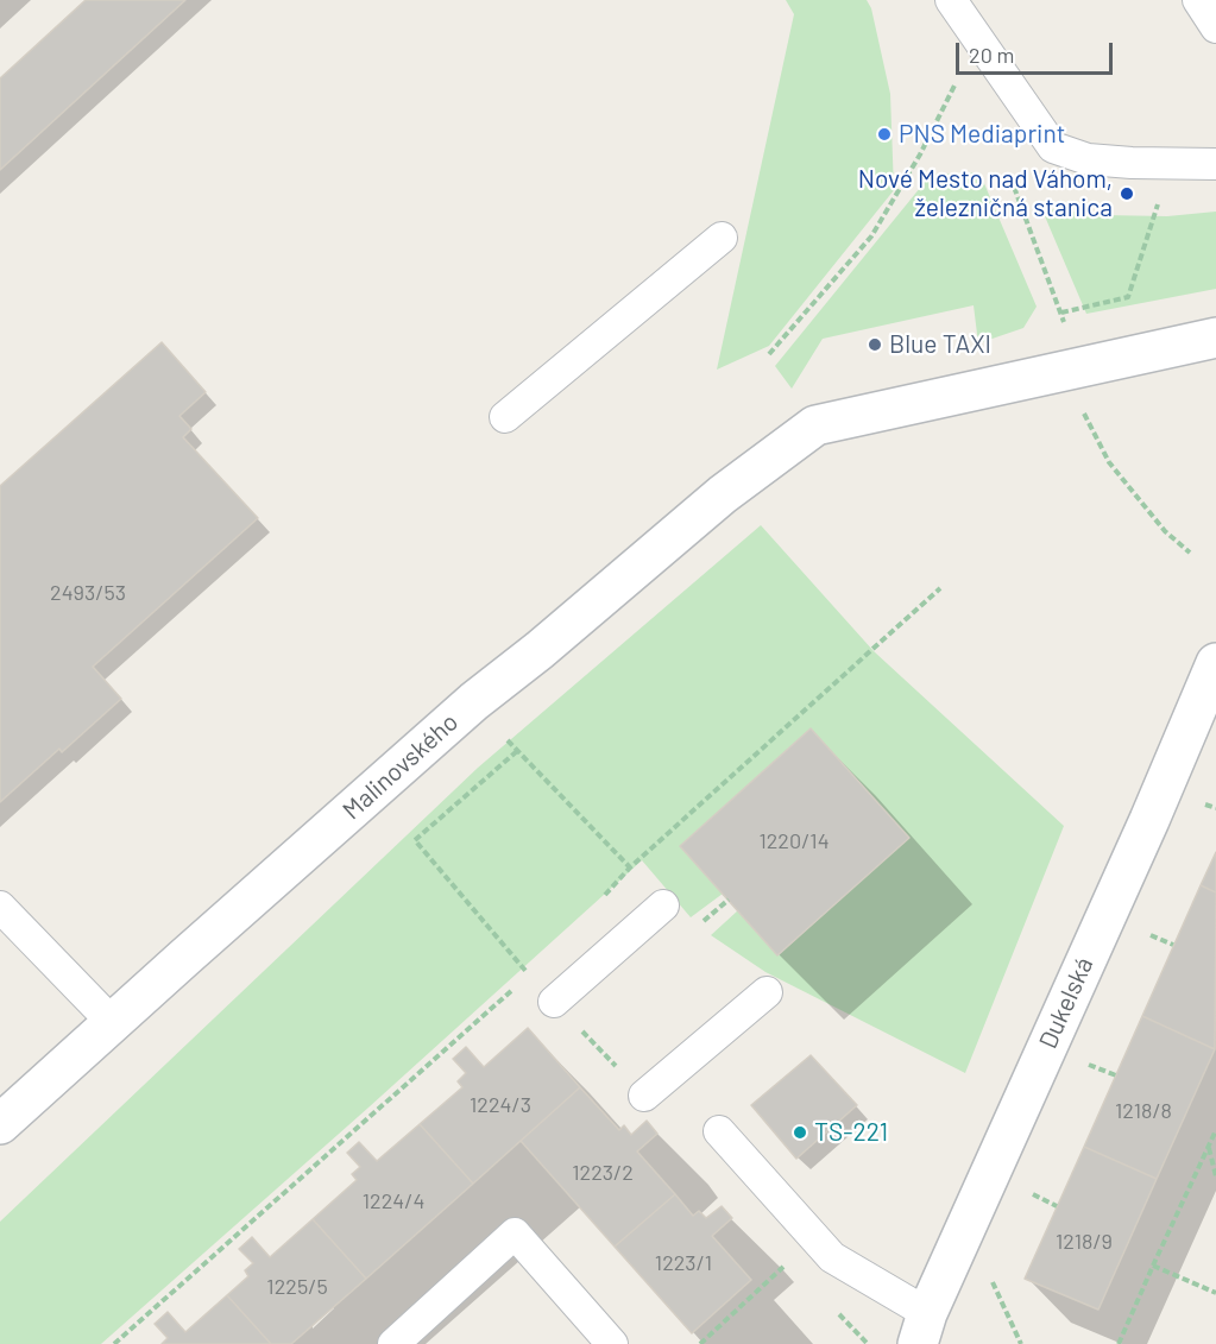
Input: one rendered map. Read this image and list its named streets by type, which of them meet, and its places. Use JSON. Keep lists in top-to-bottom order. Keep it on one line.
{"streets":{"street":["Malinovského","Dukelská"]},"places":["PNS Mediaprint","Nové Mesto nad Váhom, železničná stanica","Blue TAXI","TS-221"],"house_numbers":["2493/53","1220/14","1224/3","1218/8","1223/2","1224/4","1218/9","1223/1","1225/5"],"scale_bar":"20 m"}
